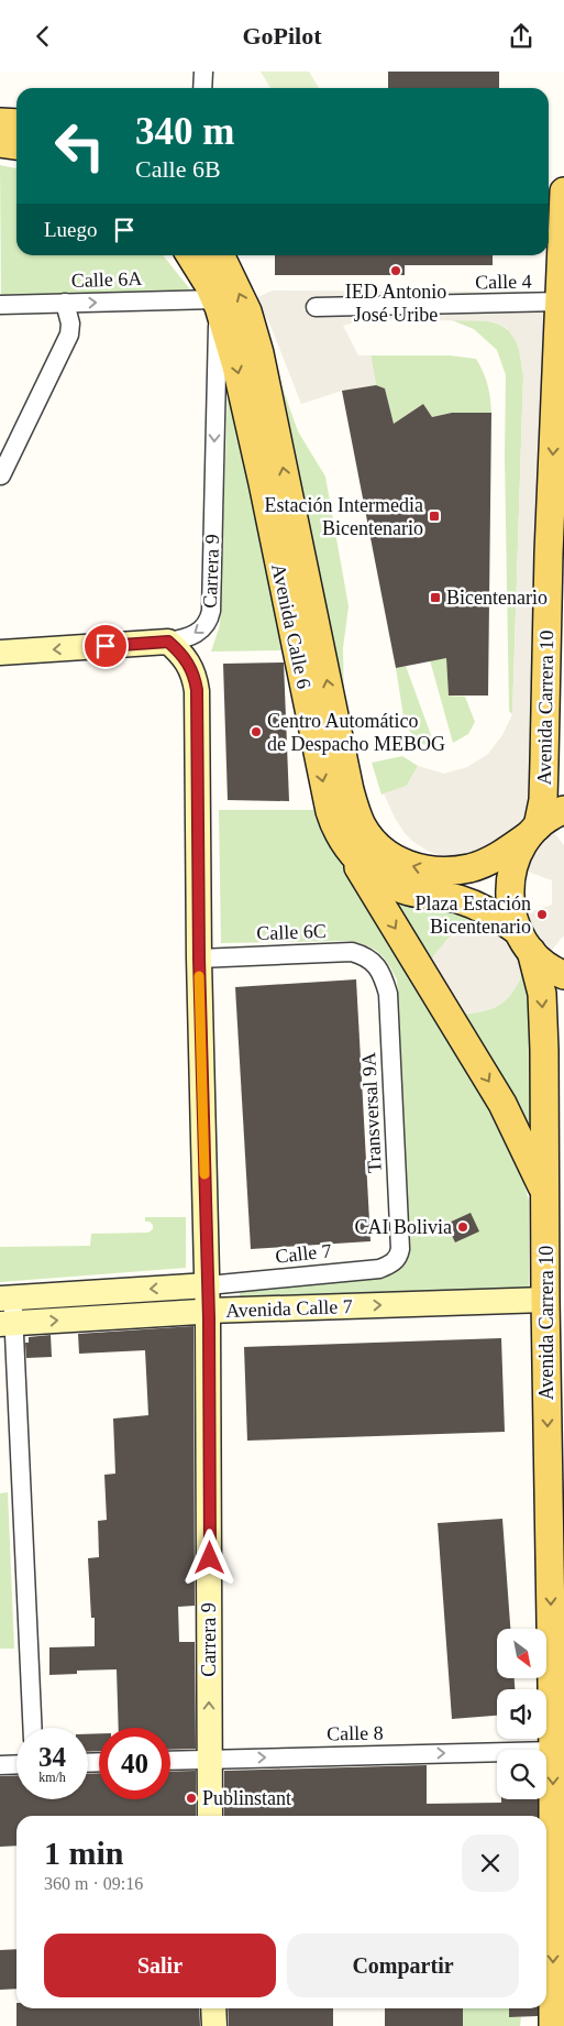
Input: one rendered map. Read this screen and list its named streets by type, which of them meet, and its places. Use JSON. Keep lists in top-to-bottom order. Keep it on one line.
{"streets":{"main road":["Avenida Calle 6","Avenida Carrera 10"],"street":["Calle 6A","Calle 4","Carrera 9","Calle 6C","Transversal 9A","Calle 7","Avenida Calle 7","Calle 8"]},"crossings":[["Calle 6A","Carrera 9"],["Calle 6A","Avenida Calle 6"],["Calle 4","Avenida Carrera 10"],["Carrera 9","Avenida Calle 6"],["Carrera 9","Calle 6C"],["Carrera 9","Calle 7"],["Carrera 9","Avenida Calle 7"],["Carrera 9","Calle 8"],["Avenida Calle 6","Avenida Carrera 10"],["Avenida Carrera 10","Avenida Calle 7"],["Avenida Carrera 10","Calle 8"],["Calle 6C","Transversal 9A"],["Transversal 9A","Calle 7"],["Calle 7","Avenida Calle 7"]],"one_way":["Calle 6A","Avenida Carrera 10","Calle 8"],"places":{"other":["IED Antonio José Uribe","Centro Automático de Despacho MEBOG","Plaza Estación Bicentenario","CAI Bolivia","Publinstant"],"transit":["Estación Intermedia Bicentenario","Bicentenario"]},"north":"bottom right","page":{"header":"GoPilot","turn":["340 m","Calle 6B"],"then":"Luego","speed":"34 km/h","limit":"40","heading":["1 min","360 m · 09:16"],"buttons":["Salir","Compartir"]}}
